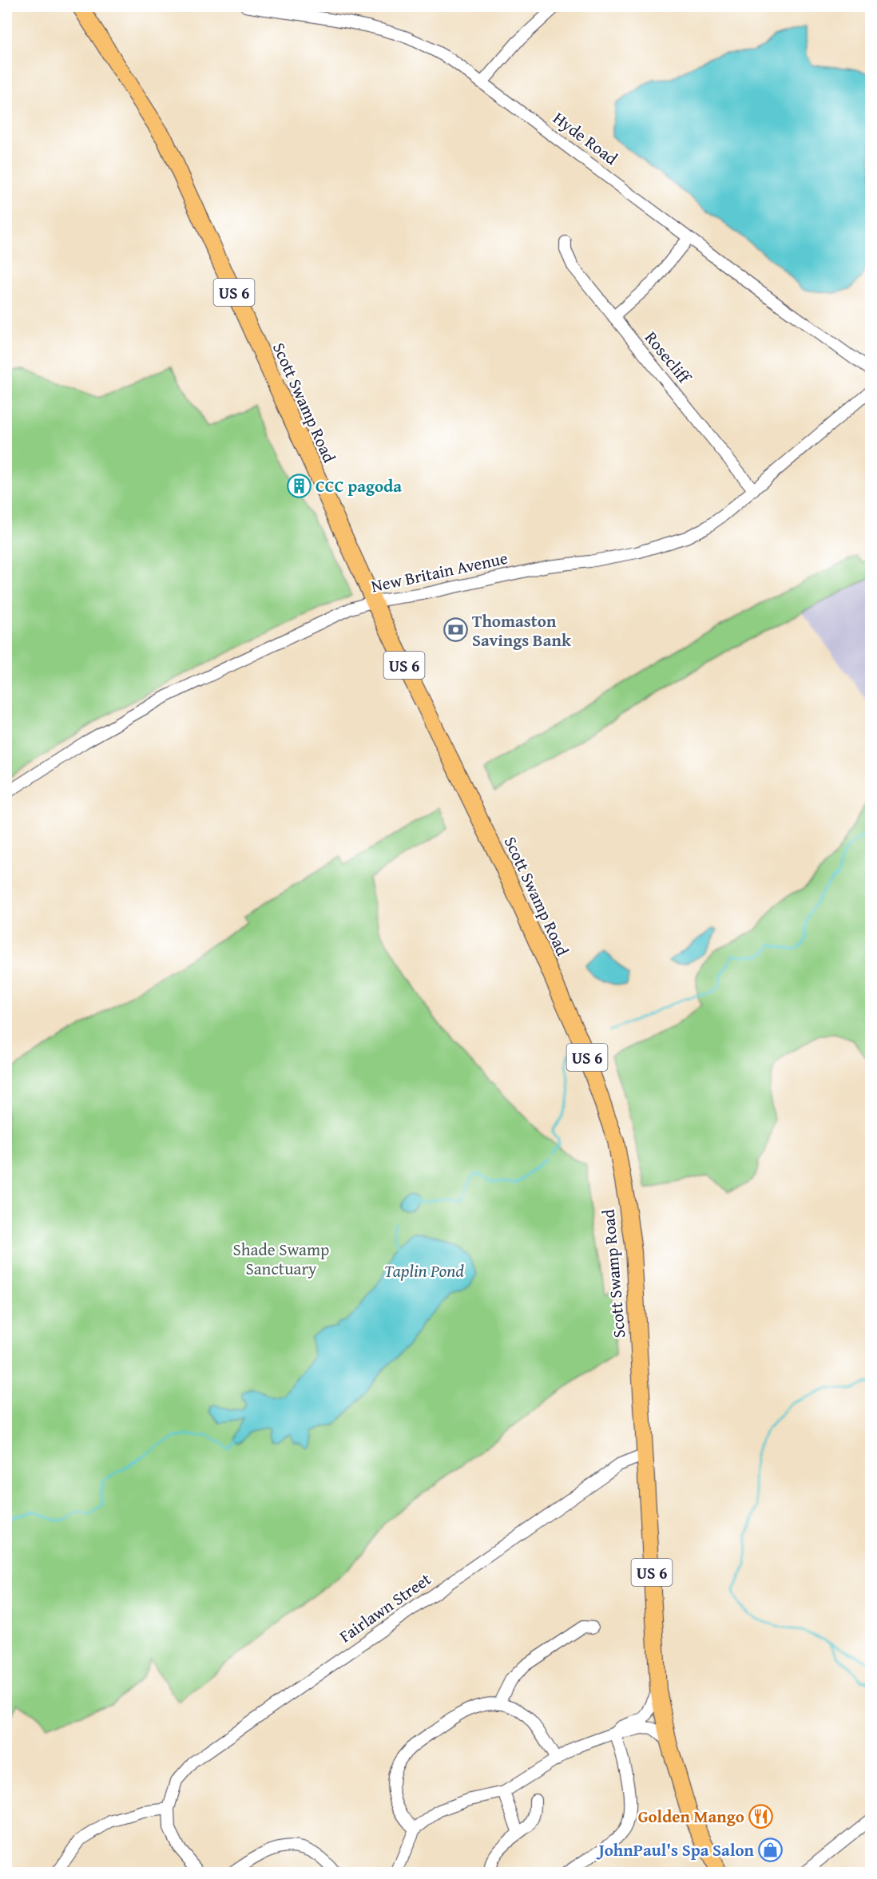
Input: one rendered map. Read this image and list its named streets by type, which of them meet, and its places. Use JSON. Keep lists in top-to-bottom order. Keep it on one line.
{"streets":{"highway":["US 6","Scott Swamp Road"],"street":["Hyde Road","Rosecliff","New Britain Avenue","Fairlawn Street"]},"crossings":[["Rosecliff","New Britain Avenue"],["Scott Swamp Road","New Britain Avenue"],["Scott Swamp Road","Fairlawn Street"]],"water":["Taplin Pond"],"parks":["Shade Swamp Sanctuary"],"places":{"building":["CCC pagoda"],"bank":["Thomaston Savings Bank"],"restaurant":["Golden Mango"],"shop":["JohnPaul's Spa Salon"]}}
